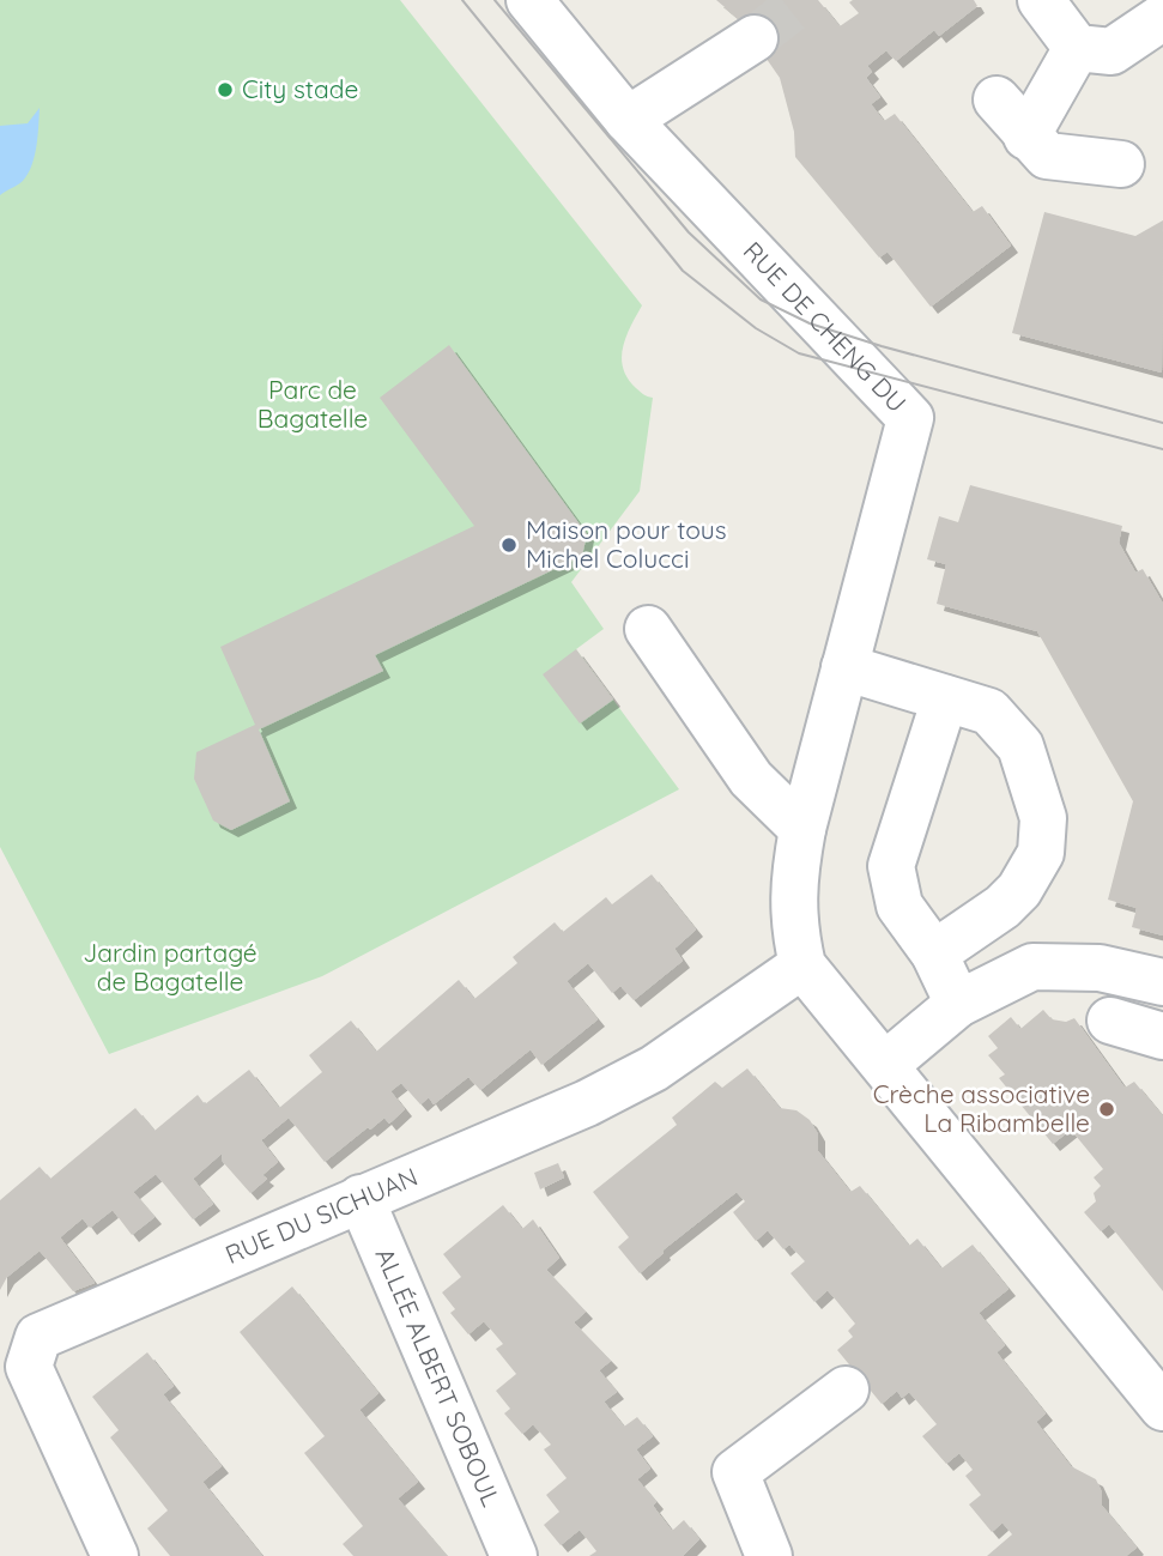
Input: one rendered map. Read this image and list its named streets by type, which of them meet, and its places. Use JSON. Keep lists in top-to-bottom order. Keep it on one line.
{"streets":{"street":["RUE DE CHENG DU","RUE DU SICHUAN","ALLÉE ALBERT SOBOUL"]},"crossings":[["RUE DE CHENG DU","RUE DU SICHUAN"],["RUE DU SICHUAN","ALLÉE ALBERT SOBOUL"]],"parks":["Parc de Bagatelle","Jardin partagé de Bagatelle"],"places":["City stade","Maison pour tous Michel Colucci","Crèche associative La Ribambelle"]}
